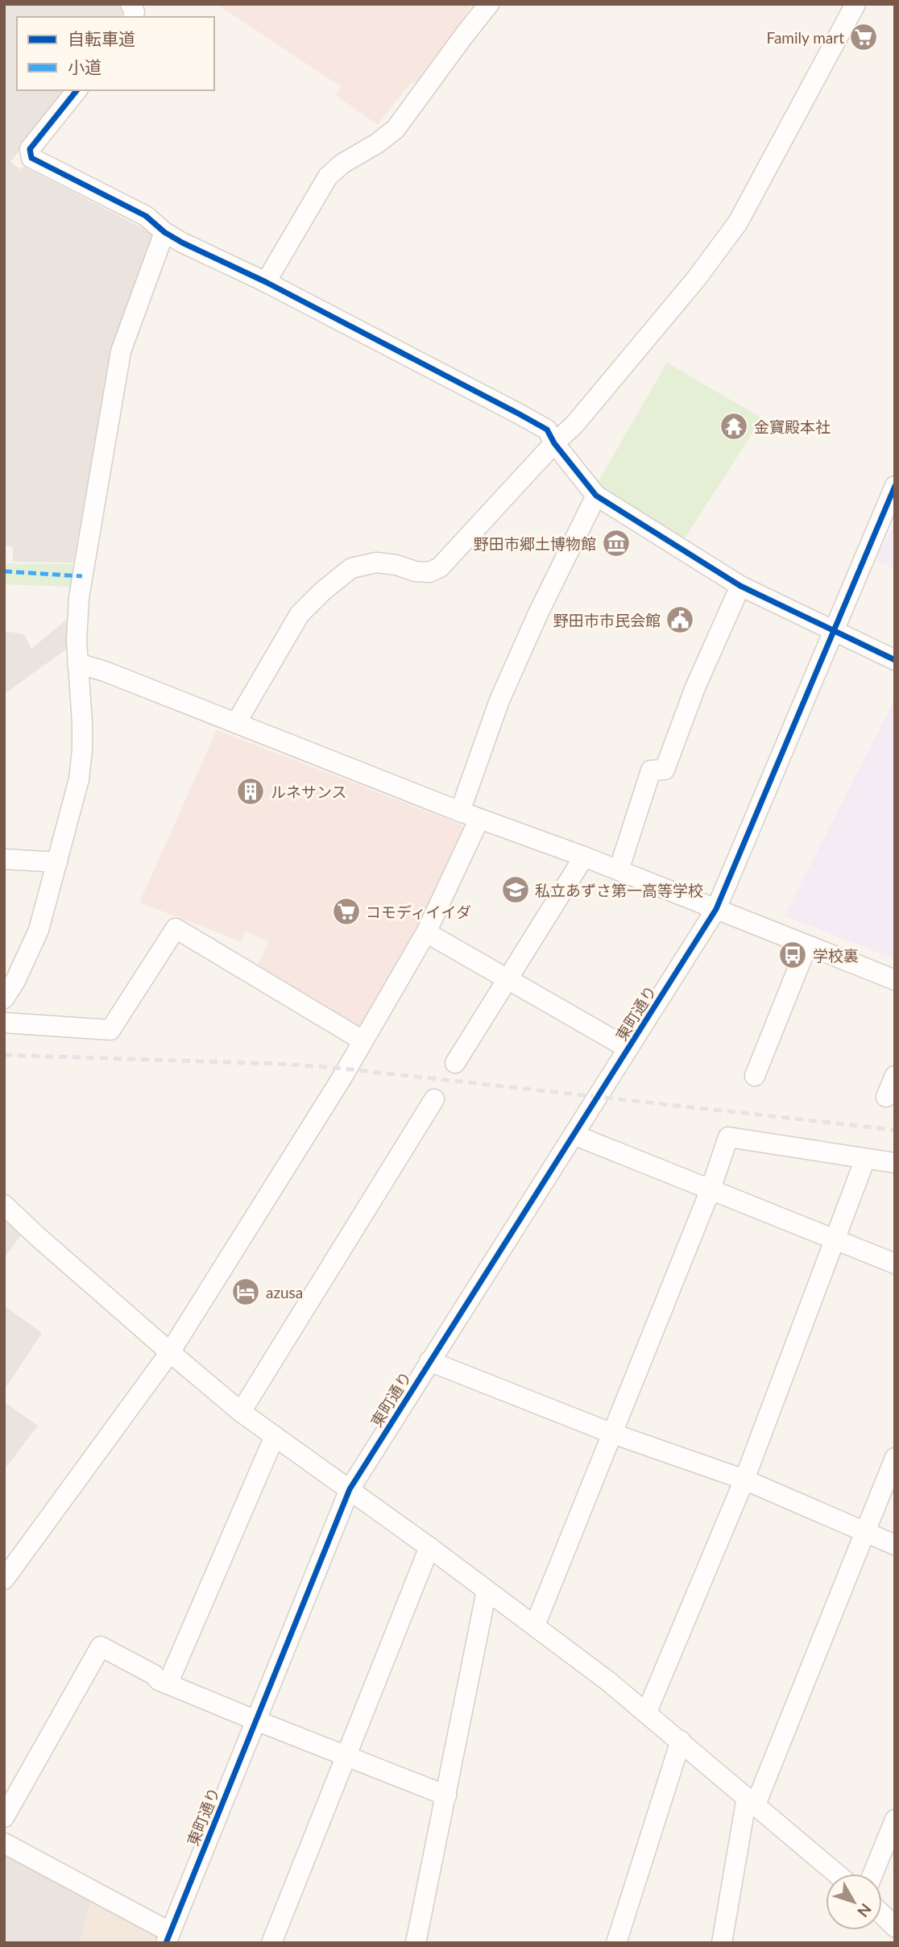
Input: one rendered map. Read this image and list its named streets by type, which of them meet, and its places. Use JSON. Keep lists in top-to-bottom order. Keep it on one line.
{"streets":{"street":["東町通り"]},"places":{"supermarket":["Family mart","コモディイイダ"],"temple":["金寶殿本社"],"museum":["野田市郷土博物館"],"public building":["野田市市民会館"],"building":["ルネサンス"],"school or university":["私立あずさ第一高等学校"],"bus stop":["学校裏"],"hotel":["azusa"]},"legend":["自転車道","小道"],"north":"bottom right"}
